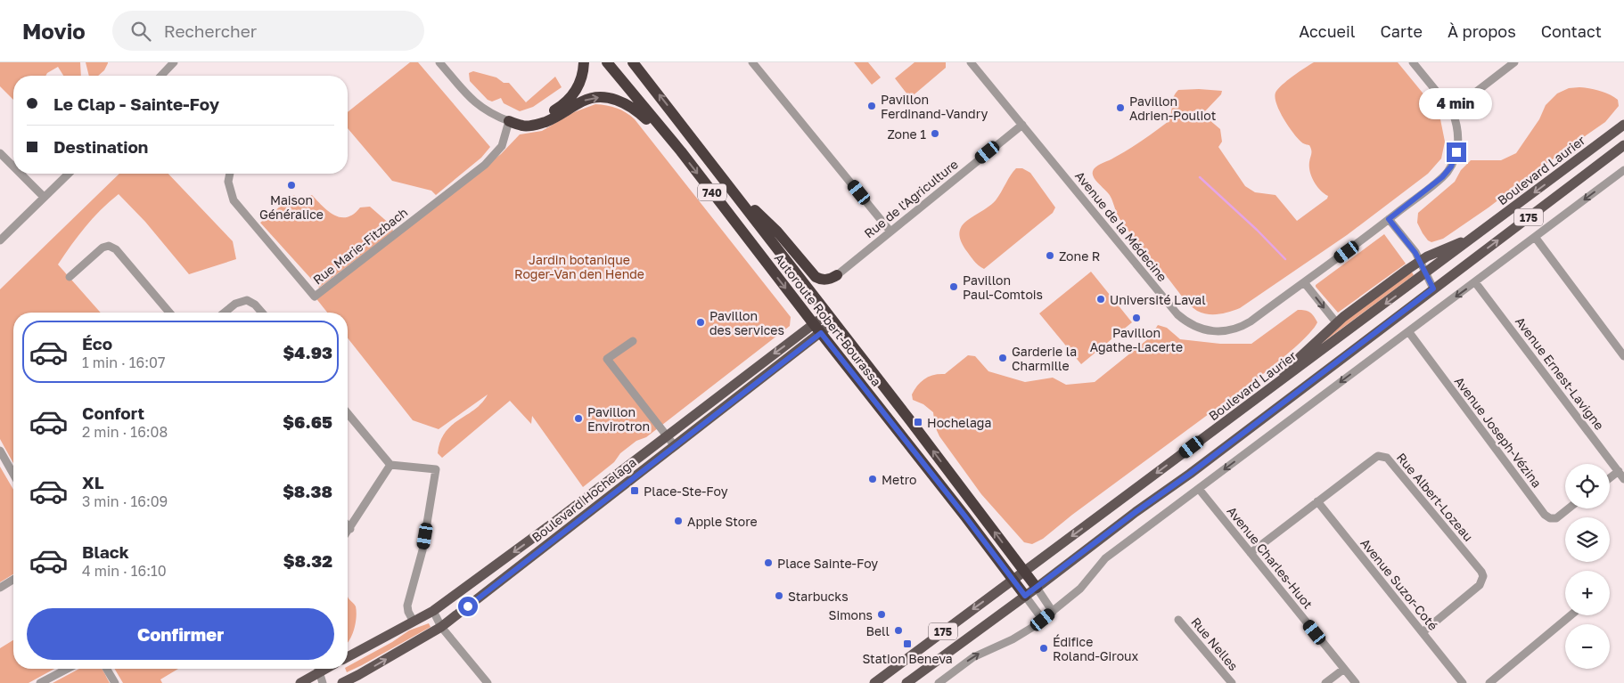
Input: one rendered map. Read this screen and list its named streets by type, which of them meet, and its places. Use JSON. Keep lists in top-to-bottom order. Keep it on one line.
{"streets":{"highway":["740","Autoroute Robert-Bourassa"],"main road":["Boulevard Laurier","175","Boulevard Hochelaga"],"street":["Rue de l'Agriculture","Avenue de la Médecine","Rue Marie-Fitzbach","Avenue Ernest-Lavigne","Avenue Joseph-Vézina","Rue Albert-Lozeau","Avenue Charles-Huot","Avenue Suzor-Coté","Rue Nelles"]},"crossings":[["Boulevard Laurier","Autoroute Robert-Bourassa"],["Rue de l'Agriculture","Avenue de la Médecine"],["175","Autoroute Robert-Bourassa"],["Autoroute Robert-Bourassa","Boulevard Hochelaga"],["Rue Albert-Lozeau","Avenue Charles-Huot"],["Rue Albert-Lozeau","Avenue Suzor-Coté"]],"parks":["Jardin botanique Roger-Van den Hende"],"places":{"other":["Pavillon Ferdinand-Vandry","Pavillon Adrien-Pouliot","Zone 1","Maison Généralice","Zone R","Pavillon Paul-Comtois","Université Laval","Pavillon Agathe-Lacerte","Pavillon des services","Garderie la Charmille","Pavillon Envirotron","Metro","Apple Store","Place Sainte-Foy","Starbucks","Simons","Bell","Édifice Roland-Giroux"],"transit":["Hochelaga","Place-Ste-Foy","Station Beneva"]},"page":{"header":"Movio","search":"Rechercher","nav":["Accueil","Carte","À propos","Contact"],"banner":["Le Clap - Sainte-Foy","Destination"],"bubble":"4 min","list":[{"name":"Éco","note":"1 min · 16:07","value":"$4.93"},{"name":"Confort","note":"2 min · 16:08","value":"$6.65"},{"name":"XL","note":"3 min · 16:09","value":"$8.38"},{"name":"Black","note":"4 min · 16:10","value":"$8.32"}],"map_buttons":["+","−"],"buttons":"Confirmer"}}
